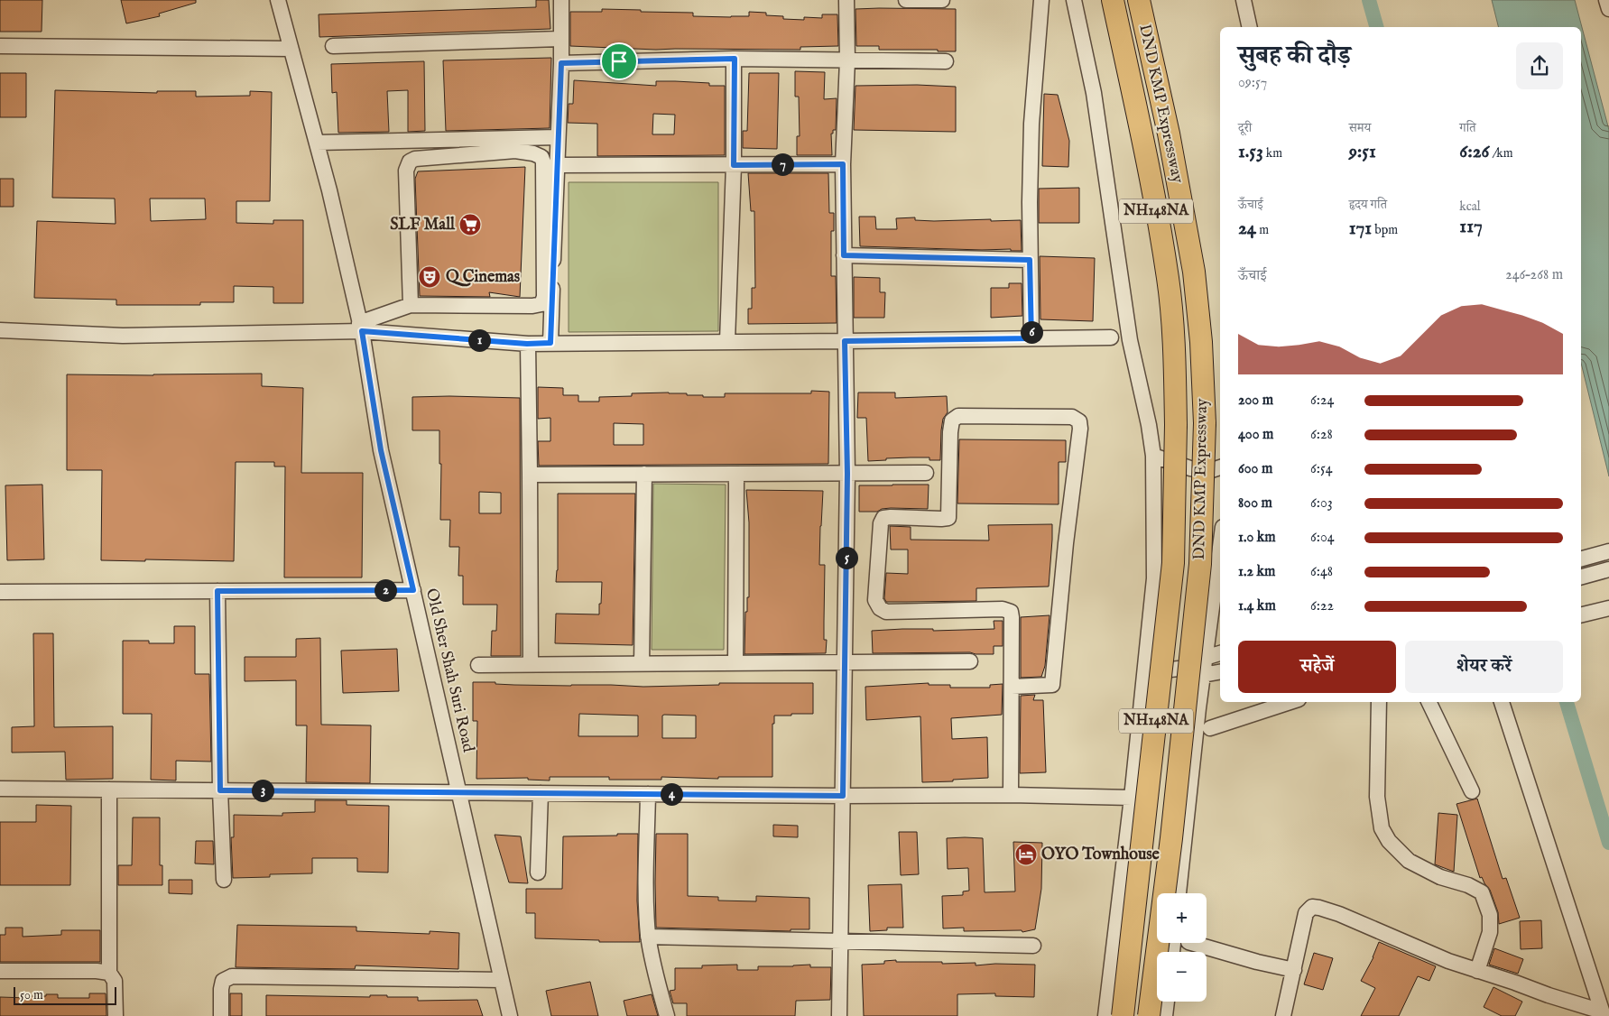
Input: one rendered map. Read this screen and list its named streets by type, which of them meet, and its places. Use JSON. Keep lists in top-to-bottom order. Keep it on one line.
{"streets":{"highway":["DND KMP Expressway","NH148NA"],"street":["Old Sher Shah Suri Road"]},"places":{"supermarket":["SLF Mall"],"theatre":["Q Cinemas"],"hotel":["OYO Townhouse"]},"scale_bar":"50 m","page":{"heading":["सुबह की दौड़","09:57"],"stats":[["दूरी","1.53 km"],["समय","9:51"],["गति","6:26 /km"],["ऊँचाई","24 m"],["हृदय गति","171 bpm"],["kcal","117"]],"pins":["7","6","1","5","2","3","4"],"chart":["ऊँचाई","246–268 m"],"list":[{"name":"200 m","note":"6:24"},{"name":"400 m","note":"6:28"},{"name":"600 m","note":"6:54"},{"name":"800 m","note":"6:03"},{"name":"1.0 km","note":"6:04"},{"name":"1.2 km","note":"6:48"},{"name":"1.4 km","note":"6:22"}],"buttons":["सहेजें","शेयर करें"],"map_buttons":["+","−"],"scale":"50 m"}}
